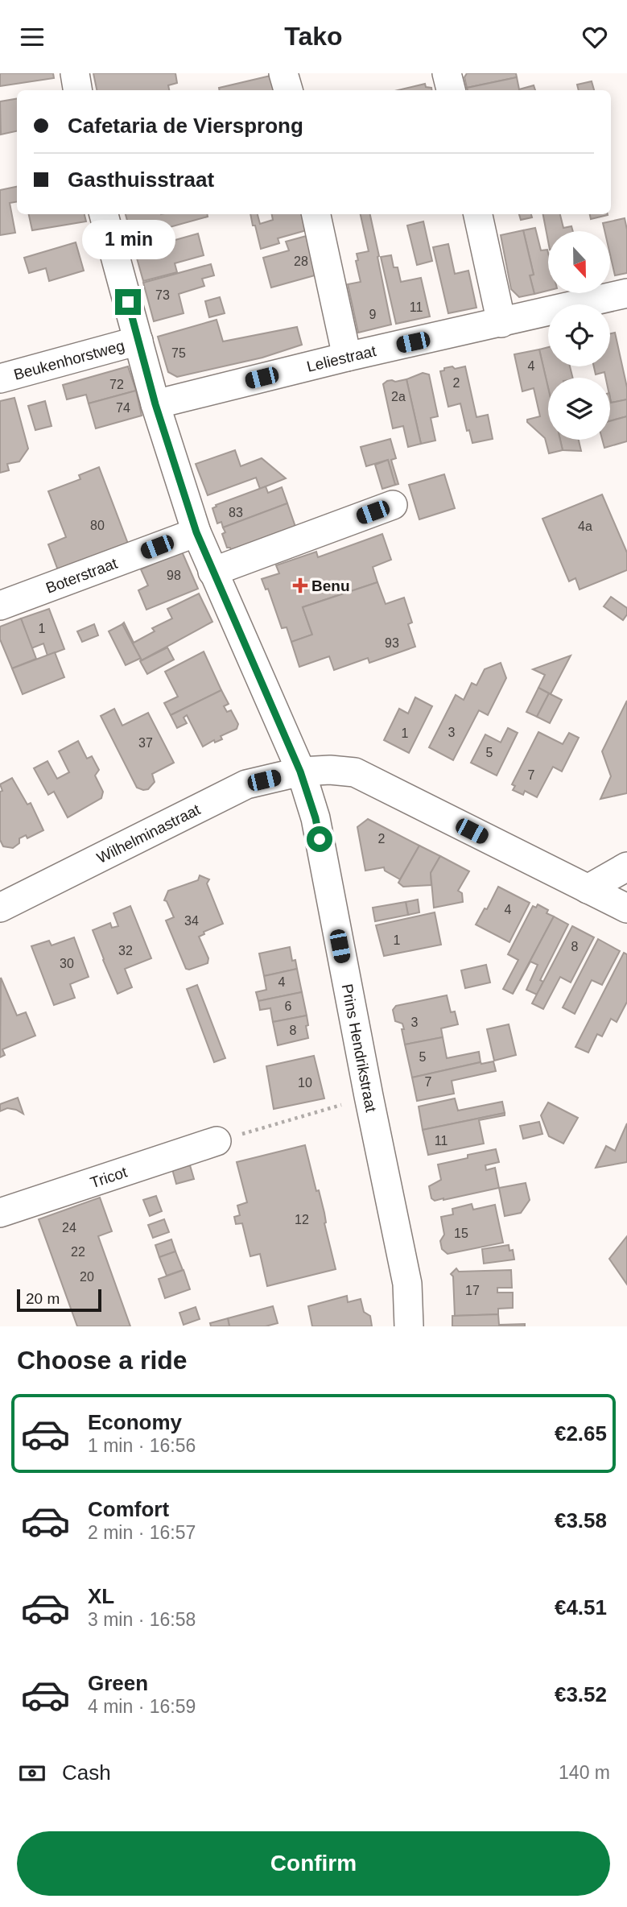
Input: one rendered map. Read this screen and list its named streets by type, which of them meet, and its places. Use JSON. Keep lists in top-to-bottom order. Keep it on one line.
{"streets":{"street":["Leliestraat","Beukenhorstweg","Boterstraat","Wilhelminastraat","Prins Hendrikstraat","Tricot"]},"crossings":[["Leliestraat","Prins Hendrikstraat"],["Beukenhorstweg","Prins Hendrikstraat"],["Boterstraat","Prins Hendrikstraat"],["Wilhelminastraat","Prins Hendrikstraat"]],"places":{"health":["Benu"]},"house_numbers":["28","73","11","9","75","4","2","72","2a","74","83","80","4a","98","1","93","3","1","37","5","7","2","4","34","1","8","32","30","4","6","3","8","5","7","10","11","12","24","15","22","20","17"],"scale_bar":"20 m","north":"bottom","page":{"header":"Tako","banner":["Cafetaria de Viersprong","Gasthuisstraat"],"bubble":"1 min","scale":"20 m","heading":"Choose a ride","list":[{"name":"Economy","note":"1 min · 16:56","value":"€2.65"},{"name":"Comfort","note":"2 min · 16:57","value":"€3.58"},{"name":"XL","note":"3 min · 16:58","value":"€4.51"},{"name":"Green","note":"4 min · 16:59","value":"€3.52"}],"pay":["Cash","140 m"],"buttons":"Confirm"}}
